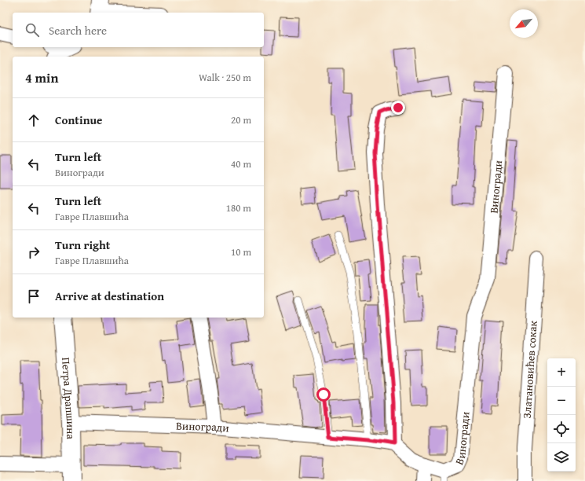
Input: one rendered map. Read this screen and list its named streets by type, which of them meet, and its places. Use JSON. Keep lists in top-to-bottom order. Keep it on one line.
{"streets":{"street":["Виногради","Златановићев сокак","Петра Драпшина"]},"crossings":[["Виногради","Петра Драпшина"]],"north":"bottom left","page":{"search":"Search here","heading":["4 min","Walk · 250 m"],"list":[["Continue","20 m"],["Turn left","Виногради","40 m"],["Turn left","Гавре Плавшића","180 m"],["Turn right","Гавре Плавшића","10 m"],"Arrive at destination"],"map_buttons":["+","−"]}}
